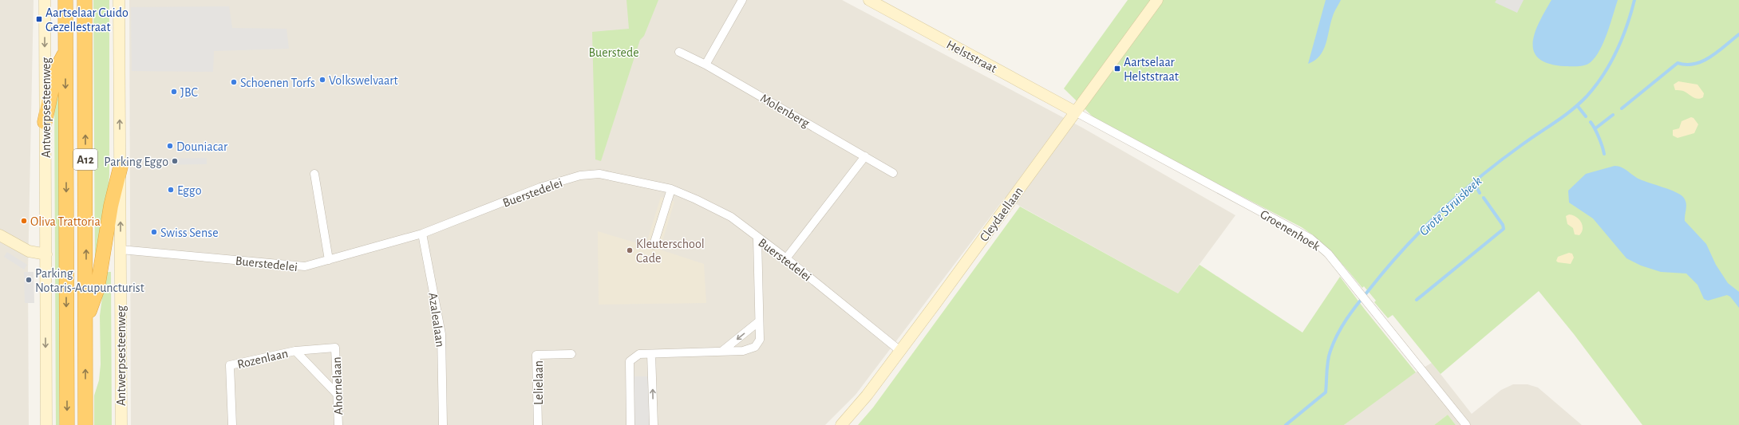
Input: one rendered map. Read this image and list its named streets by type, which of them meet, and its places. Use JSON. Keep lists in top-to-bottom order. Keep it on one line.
{"streets":{"highway":["A12"],"main road":["Helststraat","Antwerpsesteenweg","Cleydaellaan"],"street":["Molenberg","Buerstedelei","Groenenhoek","Azalealaan","Rozenlaan","Lelielaan","Ahornelaan"]},"crossings":[["Helststraat","Cleydaellaan"],["Helststraat","Groenenhoek"],["Antwerpsesteenweg","Buerstedelei"],["Buerstedelei","Cleydaellaan"],["Buerstedelei","Azalealaan"],["Cleydaellaan","Groenenhoek"],["Rozenlaan","Ahornelaan"]],"water":["Grote Struisbeek"],"parks":["Buerstede"],"places":{"transit":["Aartselaar Guido Gezellestraat","Aartselaar Helststraat"],"other":["Volkswelvaart","Schoenen Torfs","JBC","Douniacar","Parking Eggo","Eggo","Oliva Trattoria","Swiss Sense","Kleuterschool Cade","Parking Notaris-Acupuncturist"]}}
